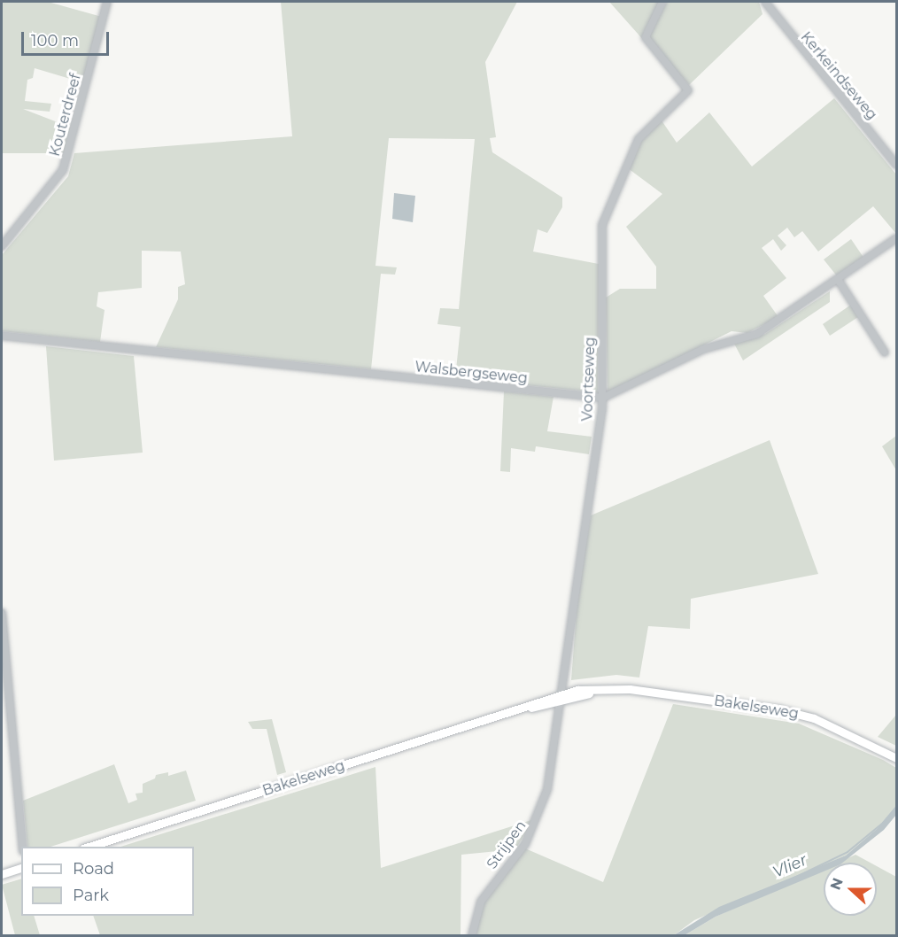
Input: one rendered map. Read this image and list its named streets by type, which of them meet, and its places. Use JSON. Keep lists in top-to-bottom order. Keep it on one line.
{"streets":{"main road":["Bakelseweg"],"street":["Kerkeindseweg","Kouterdreef","Walsbergseweg","Voortseweg","Strijpen"]},"crossings":[["Walsbergseweg","Voortseweg"],["Voortseweg","Bakelseweg"],["Voortseweg","Strijpen"],["Bakelseweg","Strijpen"]],"water":["Vlier"],"legend":["Road","Park"],"scale_bar":"100 m","north":"left"}
